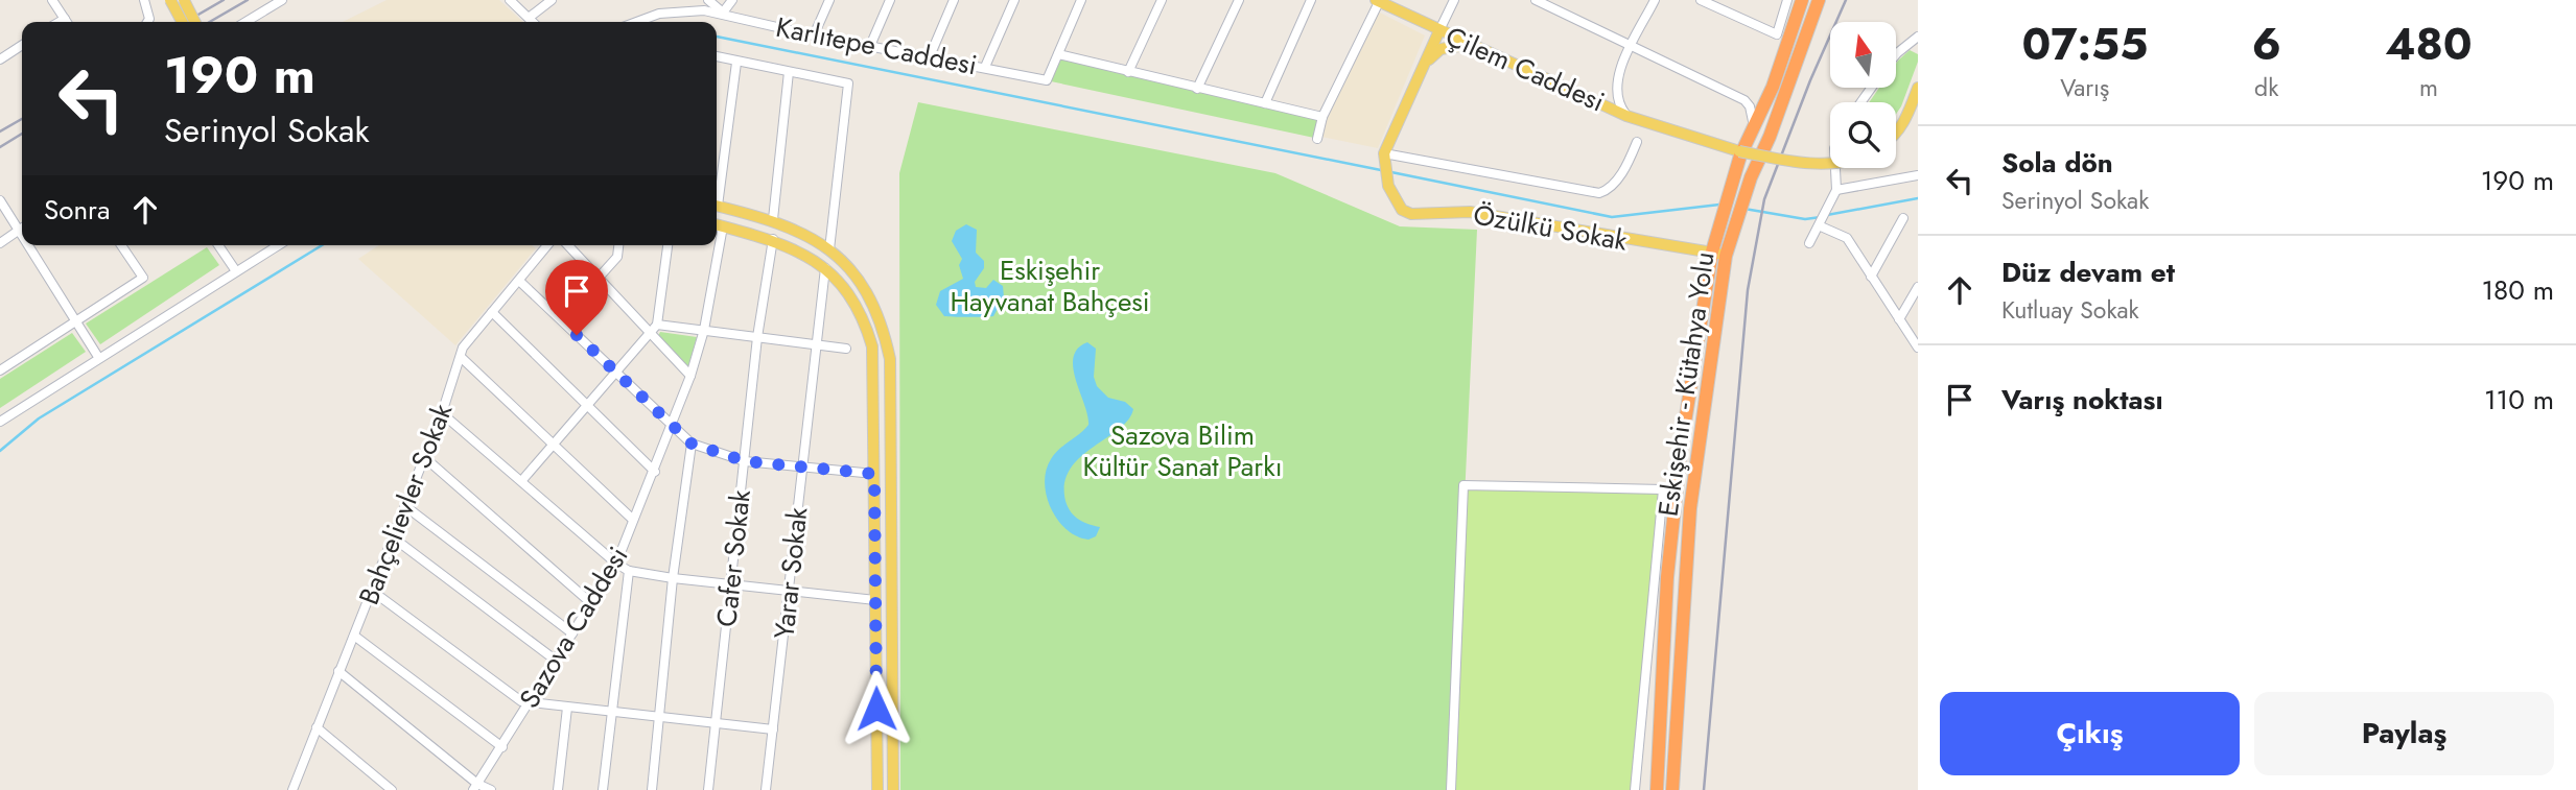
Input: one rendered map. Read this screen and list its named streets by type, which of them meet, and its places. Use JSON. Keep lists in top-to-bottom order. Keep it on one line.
{"streets":{"highway":["Eskişehir - Kütahya Yolu"],"main road":["Çilem Caddesi","Özülkü Sokak"],"street":["Karlıtepe Caddesi","Bahçelievler Sokak","Cafer Sokak","Yarar Sokak","Sazova Caddesi"]},"crossings":[["Özülkü Sokak","Eskişehir - Kütahya Yolu"]],"parks":["Eskişehir Hayvanat Bahçesi","Sazova Bilim Kültür Sanat Parkı"],"north":"top","page":{"eta":["07:55","Varış","6","dk","480","m"],"turn":["190 m","Serinyol Sokak"],"list":[{"name":"Sola dön","note":"Serinyol Sokak","value":"190 m"},{"name":"Düz devam et","note":"Kutluay Sokak","value":"180 m"},{"name":"Varış noktası","value":"110 m"}],"then":"Sonra","buttons":["Çıkış","Paylaş"]}}
